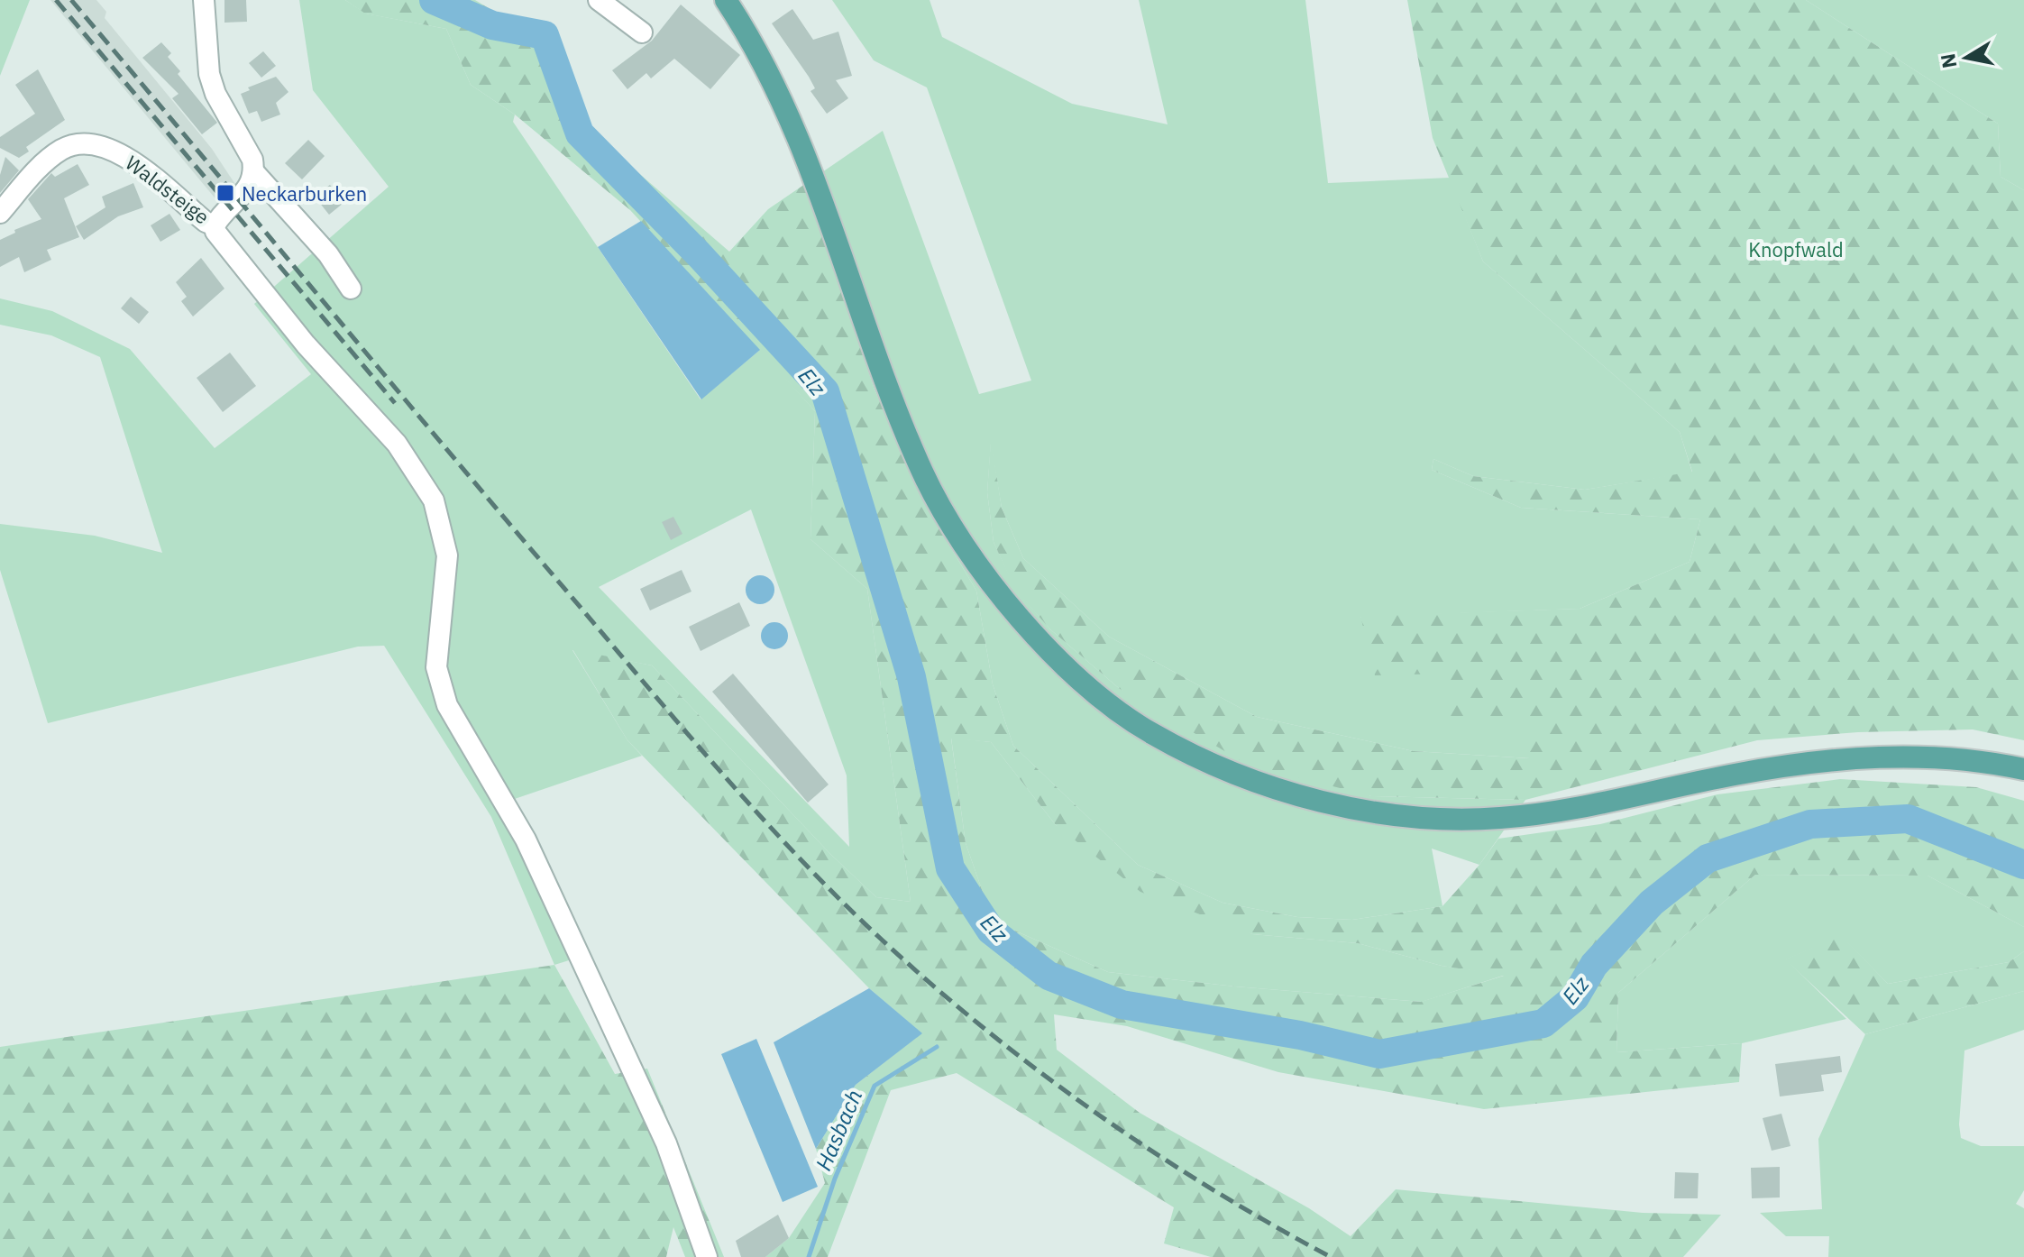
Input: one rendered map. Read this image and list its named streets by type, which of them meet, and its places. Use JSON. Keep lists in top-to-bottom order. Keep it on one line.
{"streets":{"street":["Waldsteige"]},"water":["Elz","Hasbach"],"parks":["Knopfwald"],"places":{"transit":["Neckarburken"]},"north":"left"}
